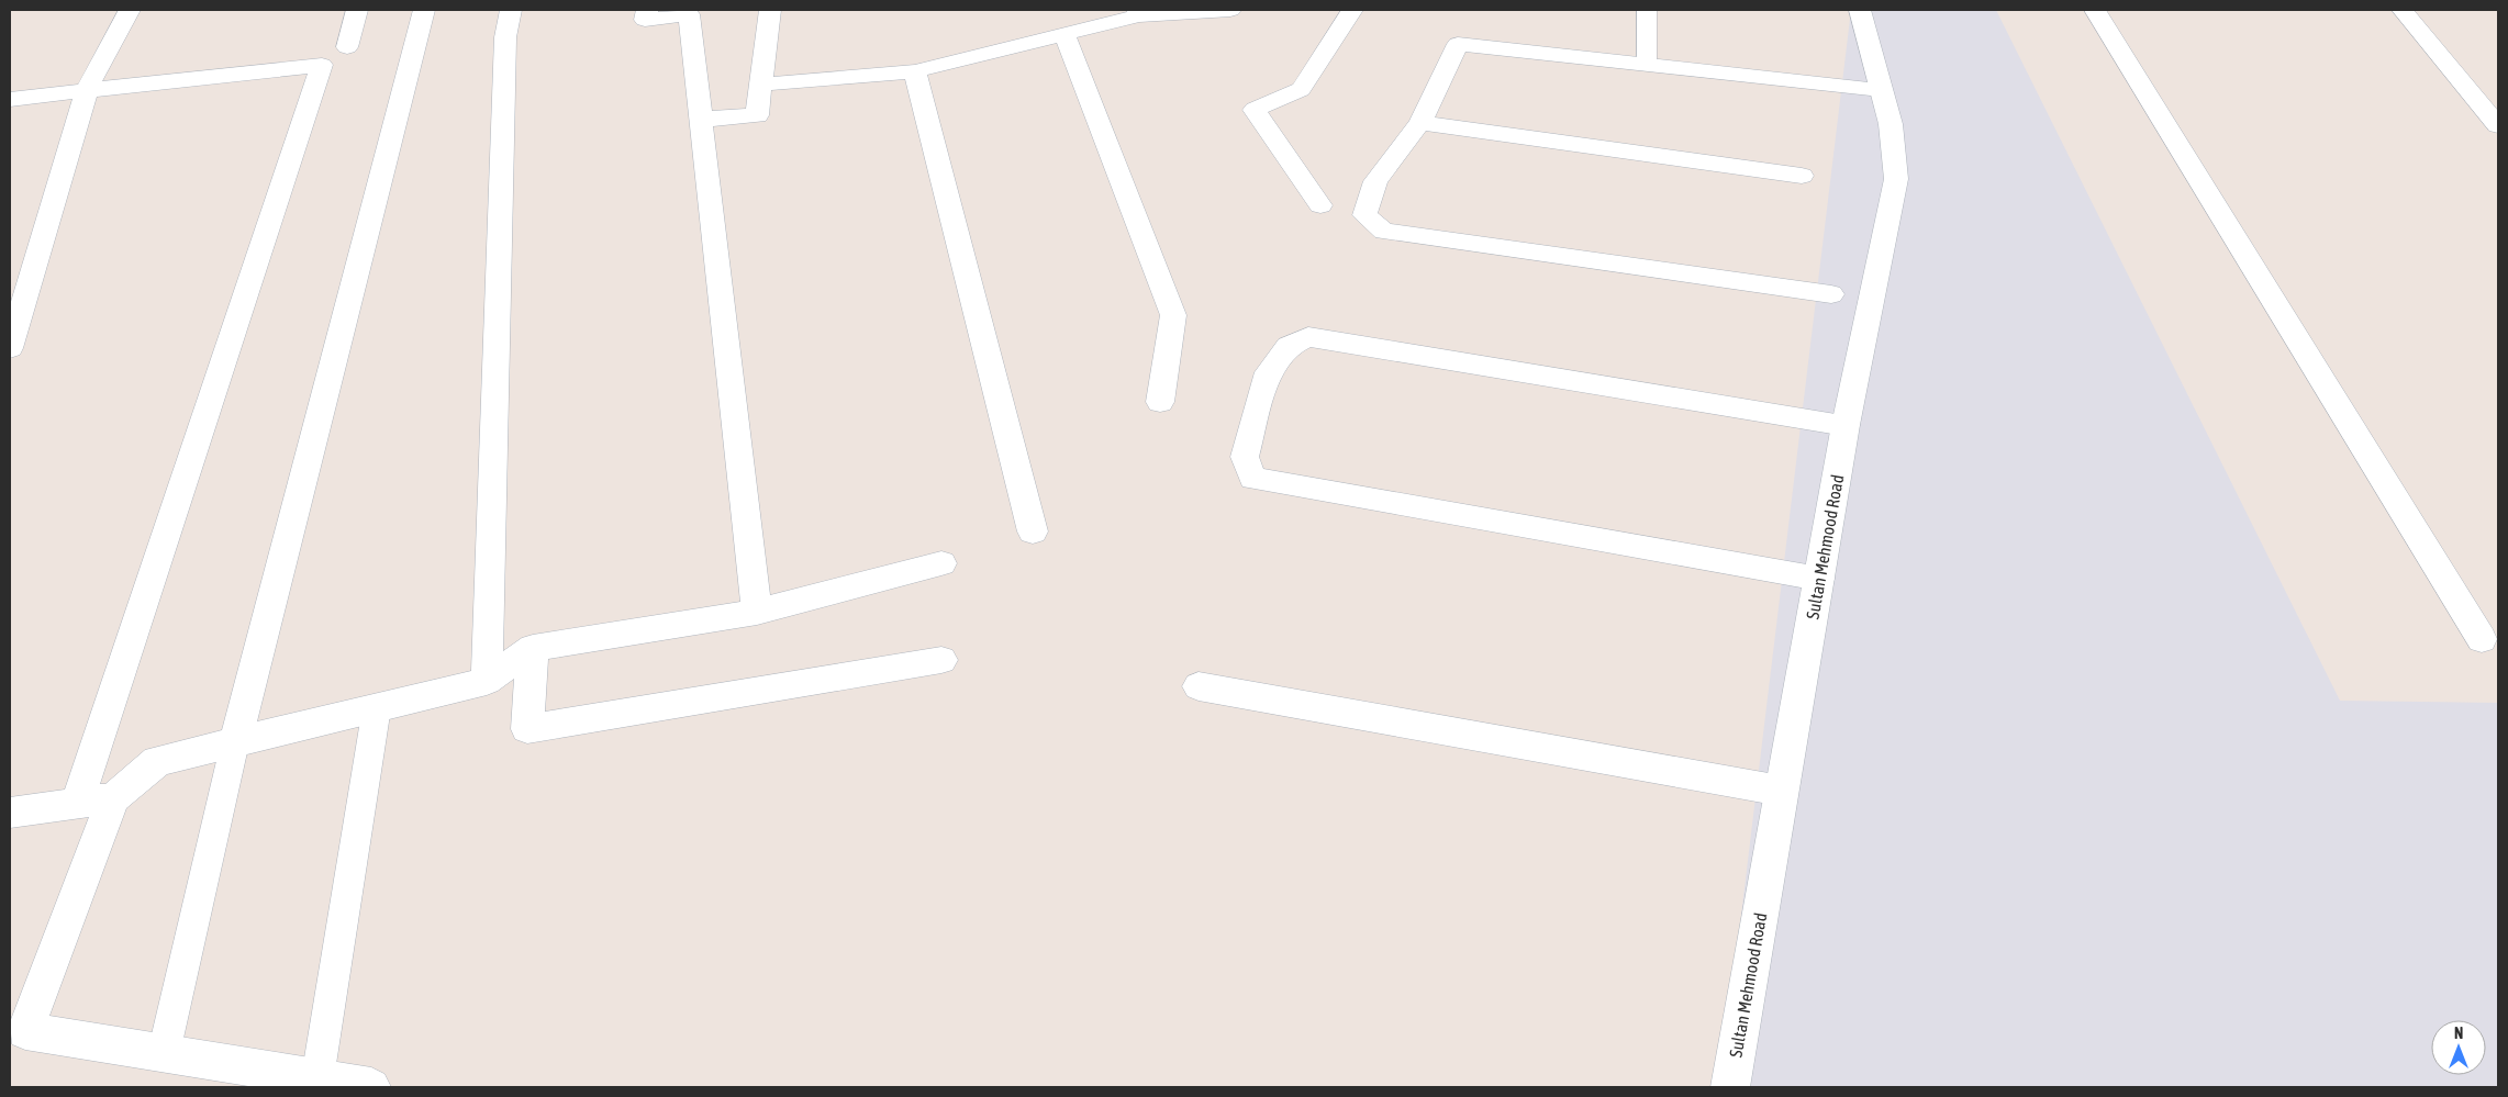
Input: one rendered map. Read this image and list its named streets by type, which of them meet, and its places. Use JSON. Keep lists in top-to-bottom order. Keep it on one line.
{"streets":{"street":["Sultan Mehmood Road"]},"north":"top"}
